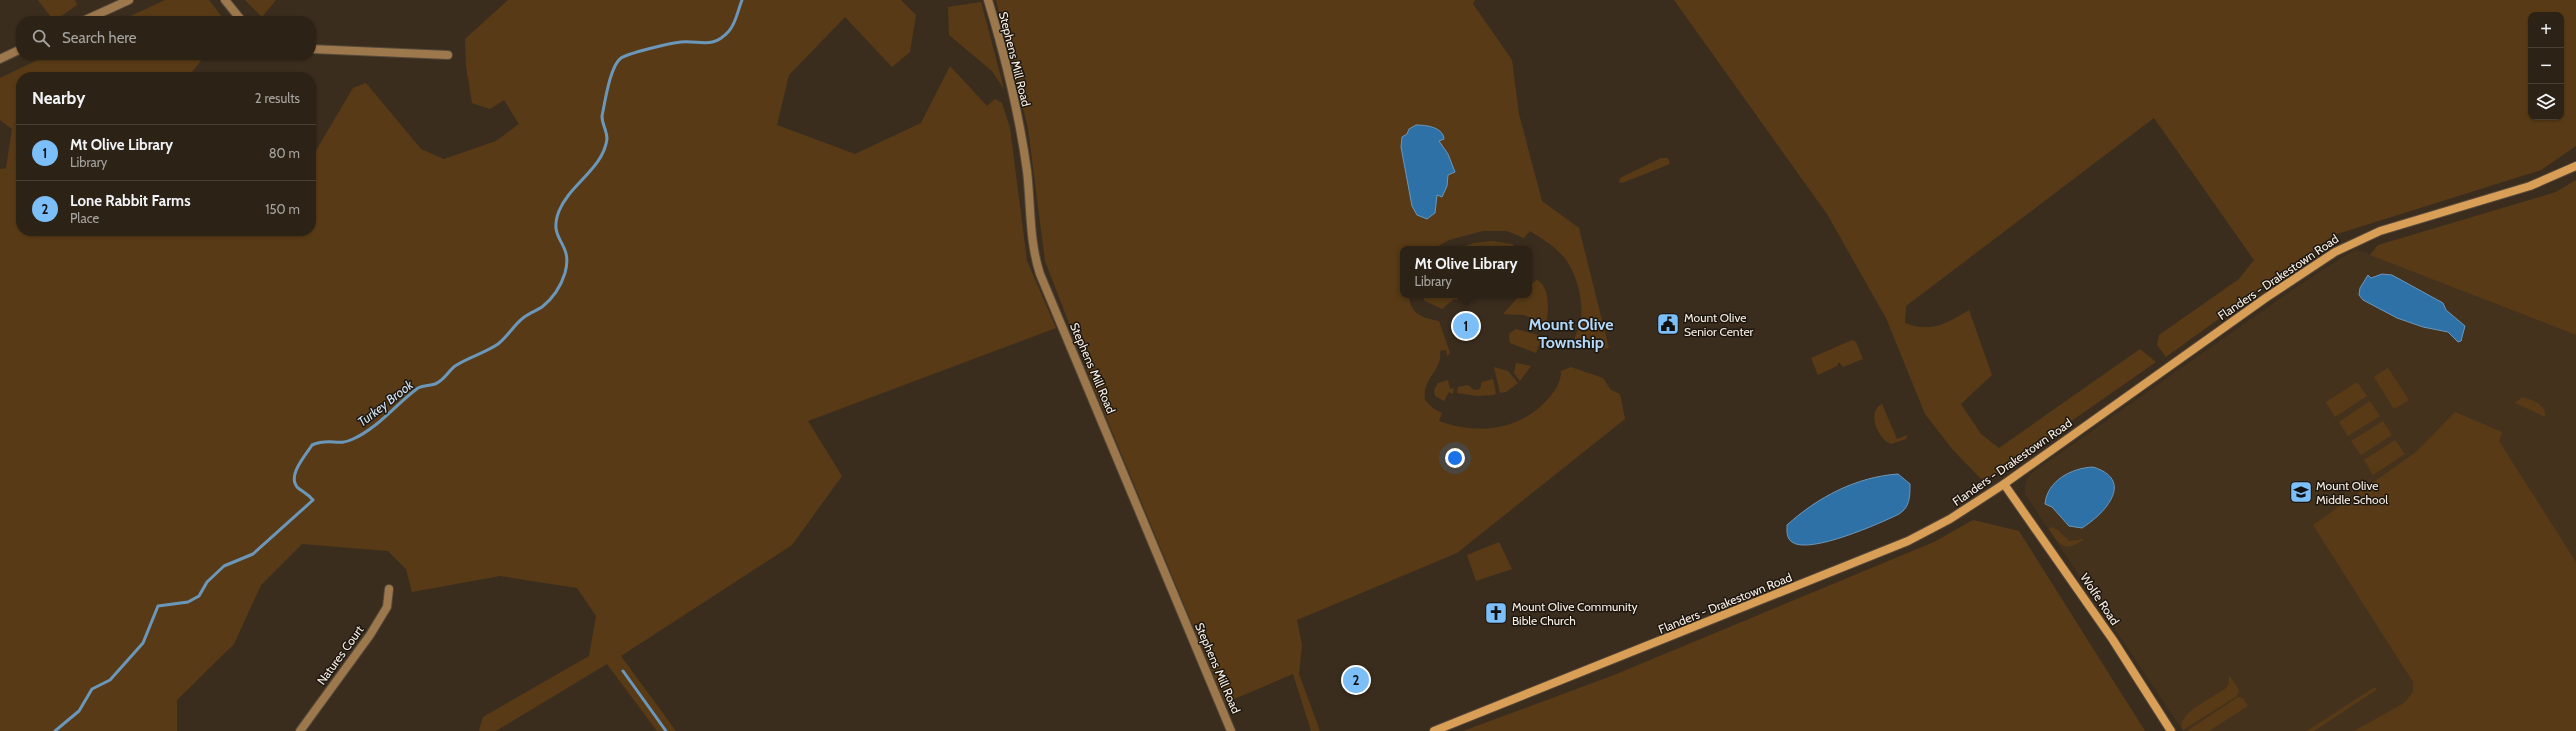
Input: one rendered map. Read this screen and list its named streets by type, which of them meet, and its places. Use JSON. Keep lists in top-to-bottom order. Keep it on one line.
{"streets":{"street":["Stephens Mill Road","Flanders - Drakestown Road","Wolfe Road","Natures Court"]},"crossings":[["Flanders - Drakestown Road","Wolfe Road"]],"districts":["Mount Olive Township"],"water":["Turkey Brook"],"places":{"public building":["Mount Olive Senior Center"],"school or university":["Mount Olive Middle School"],"church":["Mount Olive Community Bible Church"]},"page":{"map_buttons":["+","−"],"search":"Search here","heading":["Nearby","2 results"],"list":[{"mark":"1","name":"Mt Olive Library","note":"Library","value":"80 m"},{"mark":"2","name":"Lone Rabbit Farms","note":"Place","value":"150 m"}],"popup":["Mt Olive Library","Library"],"pins":["1","2"]}}
